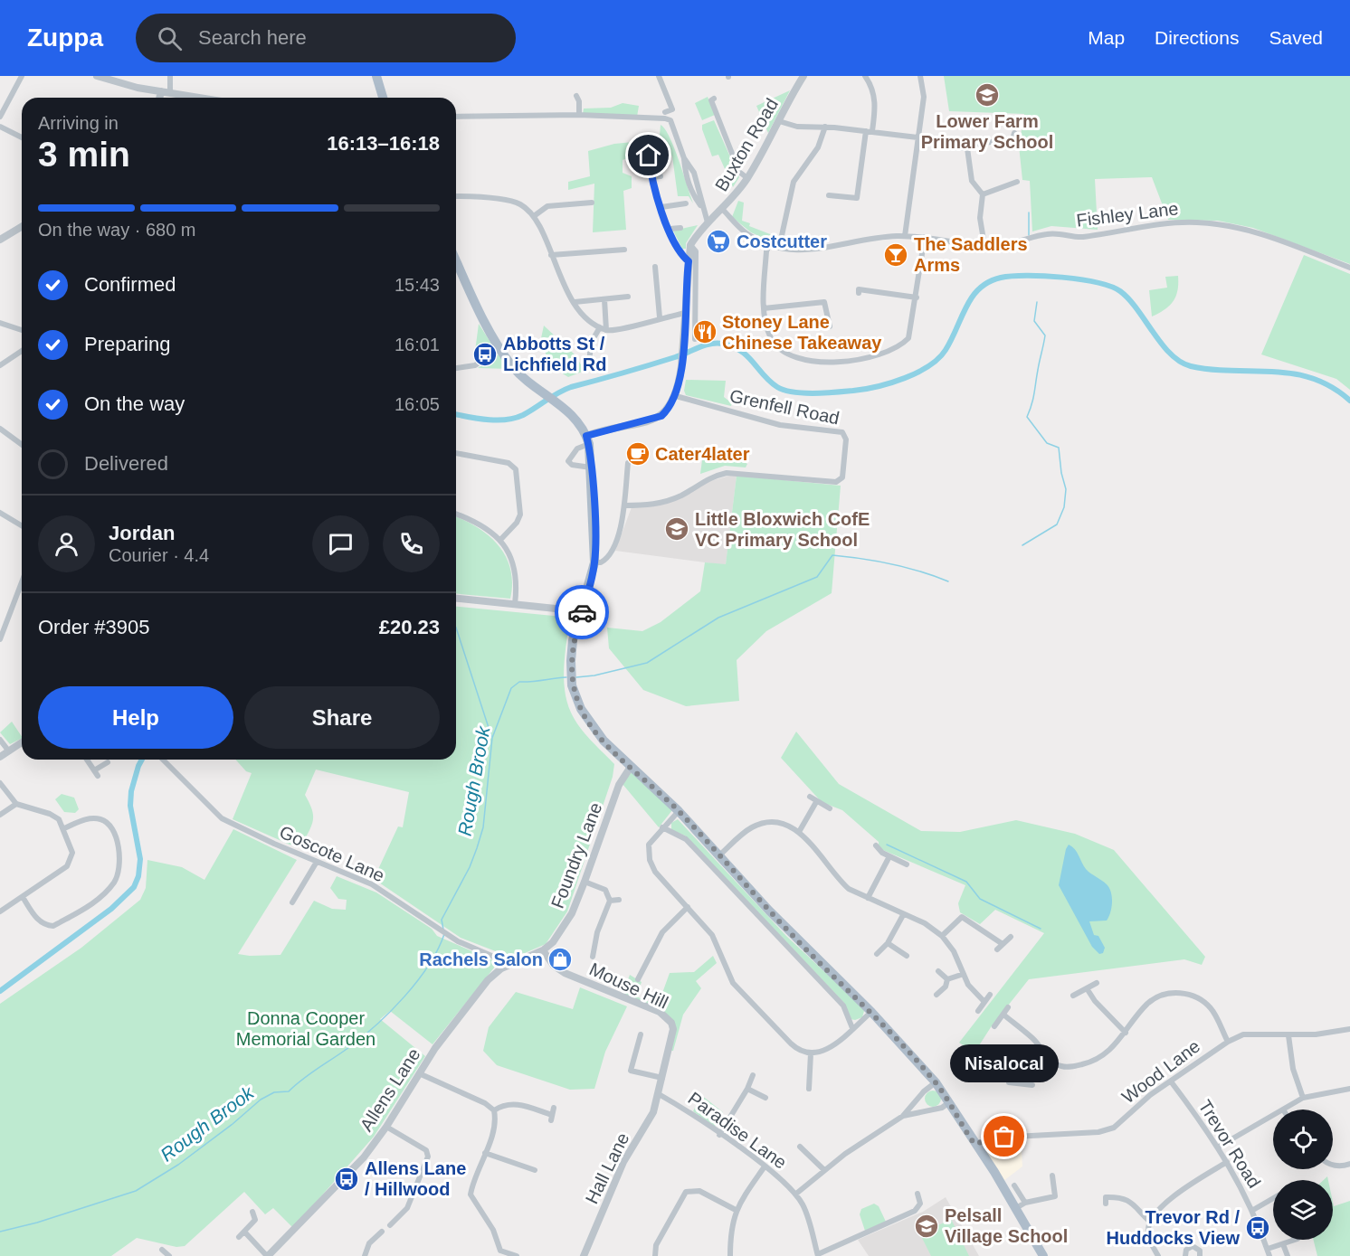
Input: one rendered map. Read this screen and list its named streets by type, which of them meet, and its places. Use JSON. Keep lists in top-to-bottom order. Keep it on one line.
{"streets":{"street":["Buxton Road","Fishley Lane","Grenfell Road","Goscote Lane","Foundry Lane","Mouse Hill","Wood Lane","Allens Lane","Paradise Lane","Trevor Road","Hall Lane"]},"crossings":[["Buxton Road","Fishley Lane"],["Goscote Lane","Allens Lane"],["Foundry Lane","Mouse Hill"],["Foundry Lane","Allens Lane"],["Mouse Hill","Allens Lane"],["Mouse Hill","Paradise Lane"],["Mouse Hill","Hall Lane"],["Wood Lane","Trevor Road"],["Paradise Lane","Hall Lane"]],"water":["Rough Brook"],"parks":["Donna Cooper Memorial Garden"],"places":{"school or university":["Lower Farm Primary School","Little Bloxwich CofE VC Primary School","Pelsall Village School"],"supermarket":["Costcutter"],"bar":["The Saddlers Arms"],"restaurant":["Stoney Lane Chinese Takeaway"],"bus stop":["Abbotts St / Lichfield Rd","Allens Lane / Hillwood","Trevor Rd / Huddocks View"],"cafe":["Cater4later"],"shop":["Rachels Salon"],"other":["Nisalocal"]},"page":{"header":"Zuppa","search":"Search here","nav":["Map","Directions","Saved"],"heading":["3 min","Arriving in","16:13–16:18"],"panel":["Jordan","Courier · 4.4","Order #3905","£20.23"],"bar":"On the way · 680 m","list":[["Confirmed","15:43"],["Preparing","16:01"],["On the way","16:05"],"Delivered"],"buttons":["Help","Share"],"bubble":"Nisalocal"}}
